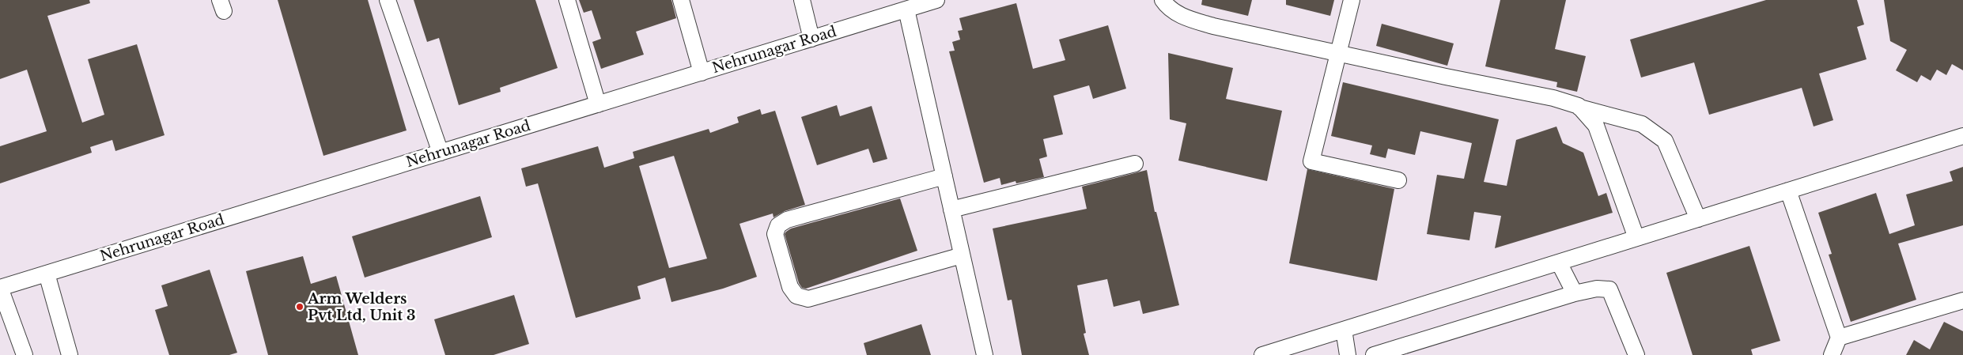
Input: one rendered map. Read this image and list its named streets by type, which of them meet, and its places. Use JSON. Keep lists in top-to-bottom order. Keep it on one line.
{"streets":{"street":["Nehrunagar Road"]},"places":["Arm Welders Pvt Ltd, Unit 3"]}
